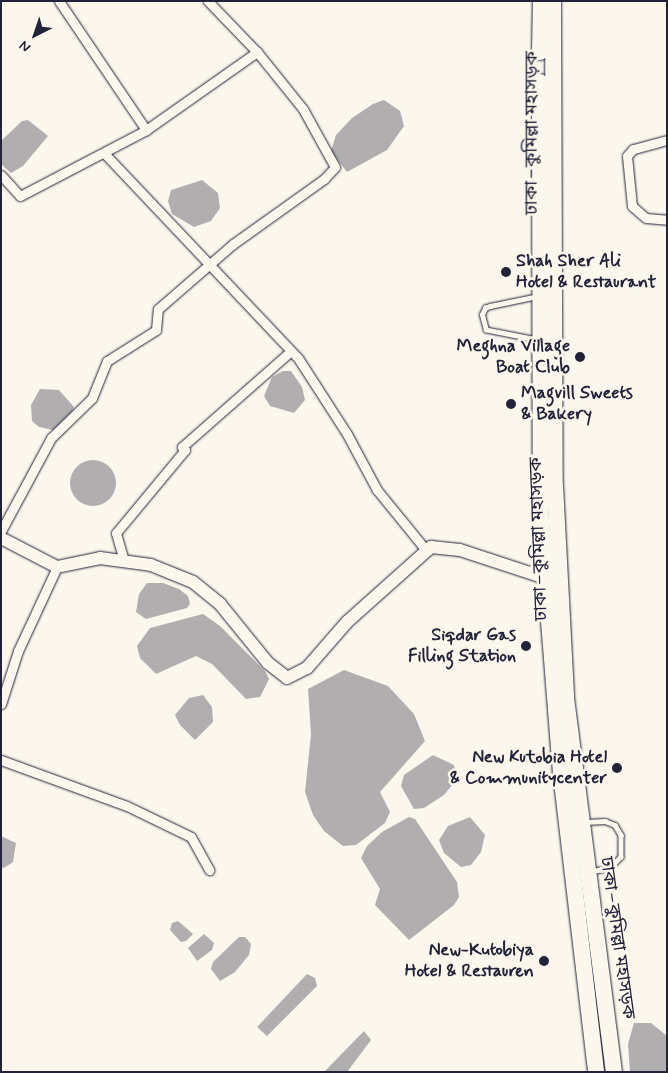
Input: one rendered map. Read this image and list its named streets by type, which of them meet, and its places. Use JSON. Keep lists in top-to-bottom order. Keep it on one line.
{"streets":{"highway":["ঢাকা–কুমিল্লা মহাসড়ক"]},"places":["Shah Sher Ali Hotel & Restaurant","Meghna Village Boat Club","Magvill Sweets & Bakery","Siqdar Gas Filling Station","New Kutobia Hotel & Communitycenter","New-Kutobiya Hotel & Restauren"],"north":"bottom left"}
